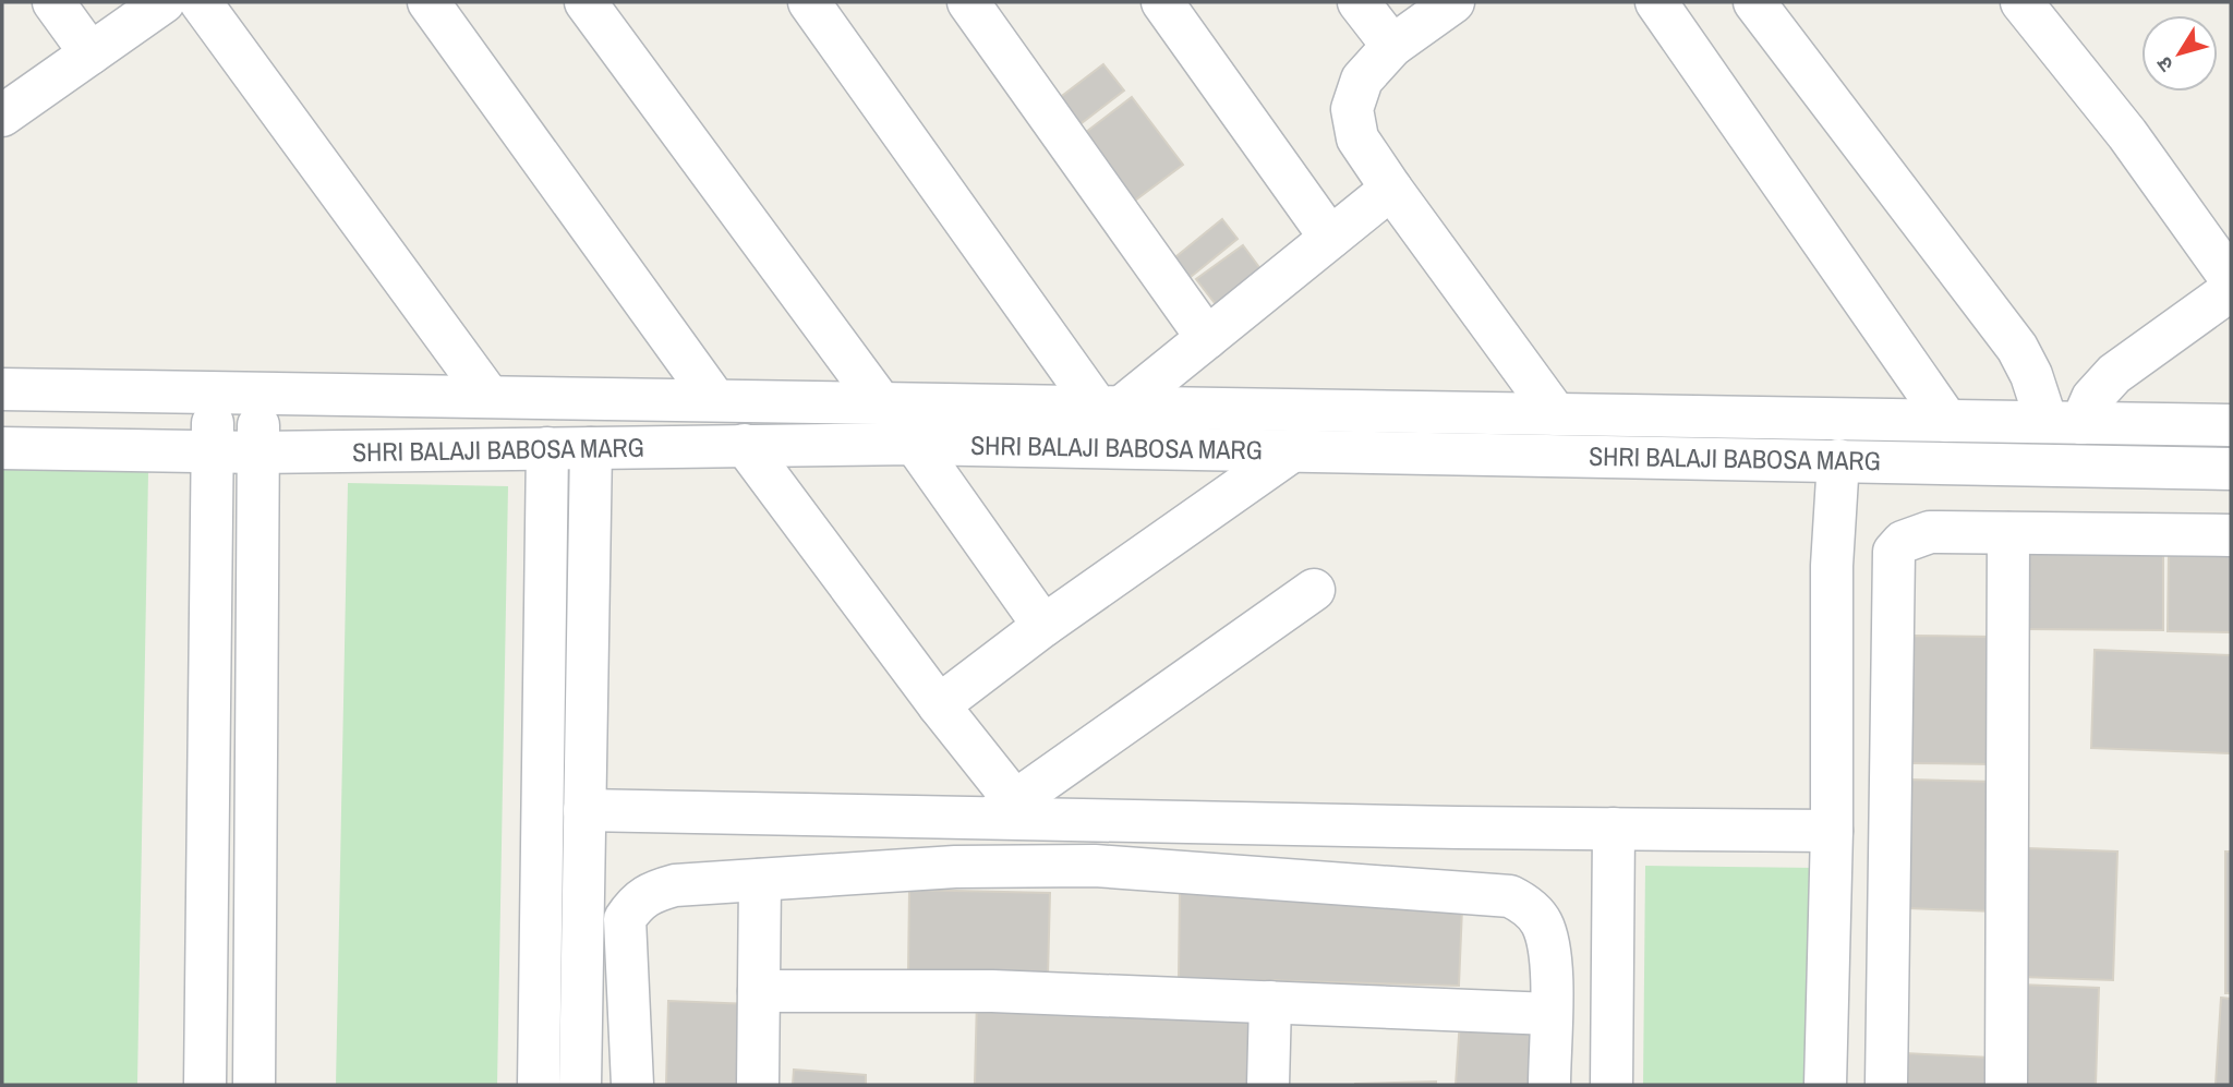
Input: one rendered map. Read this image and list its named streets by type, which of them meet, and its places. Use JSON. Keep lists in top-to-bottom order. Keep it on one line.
{"streets":{"street":["SHRI BALAJI BABOSA MARG"]},"north":"bottom left"}
